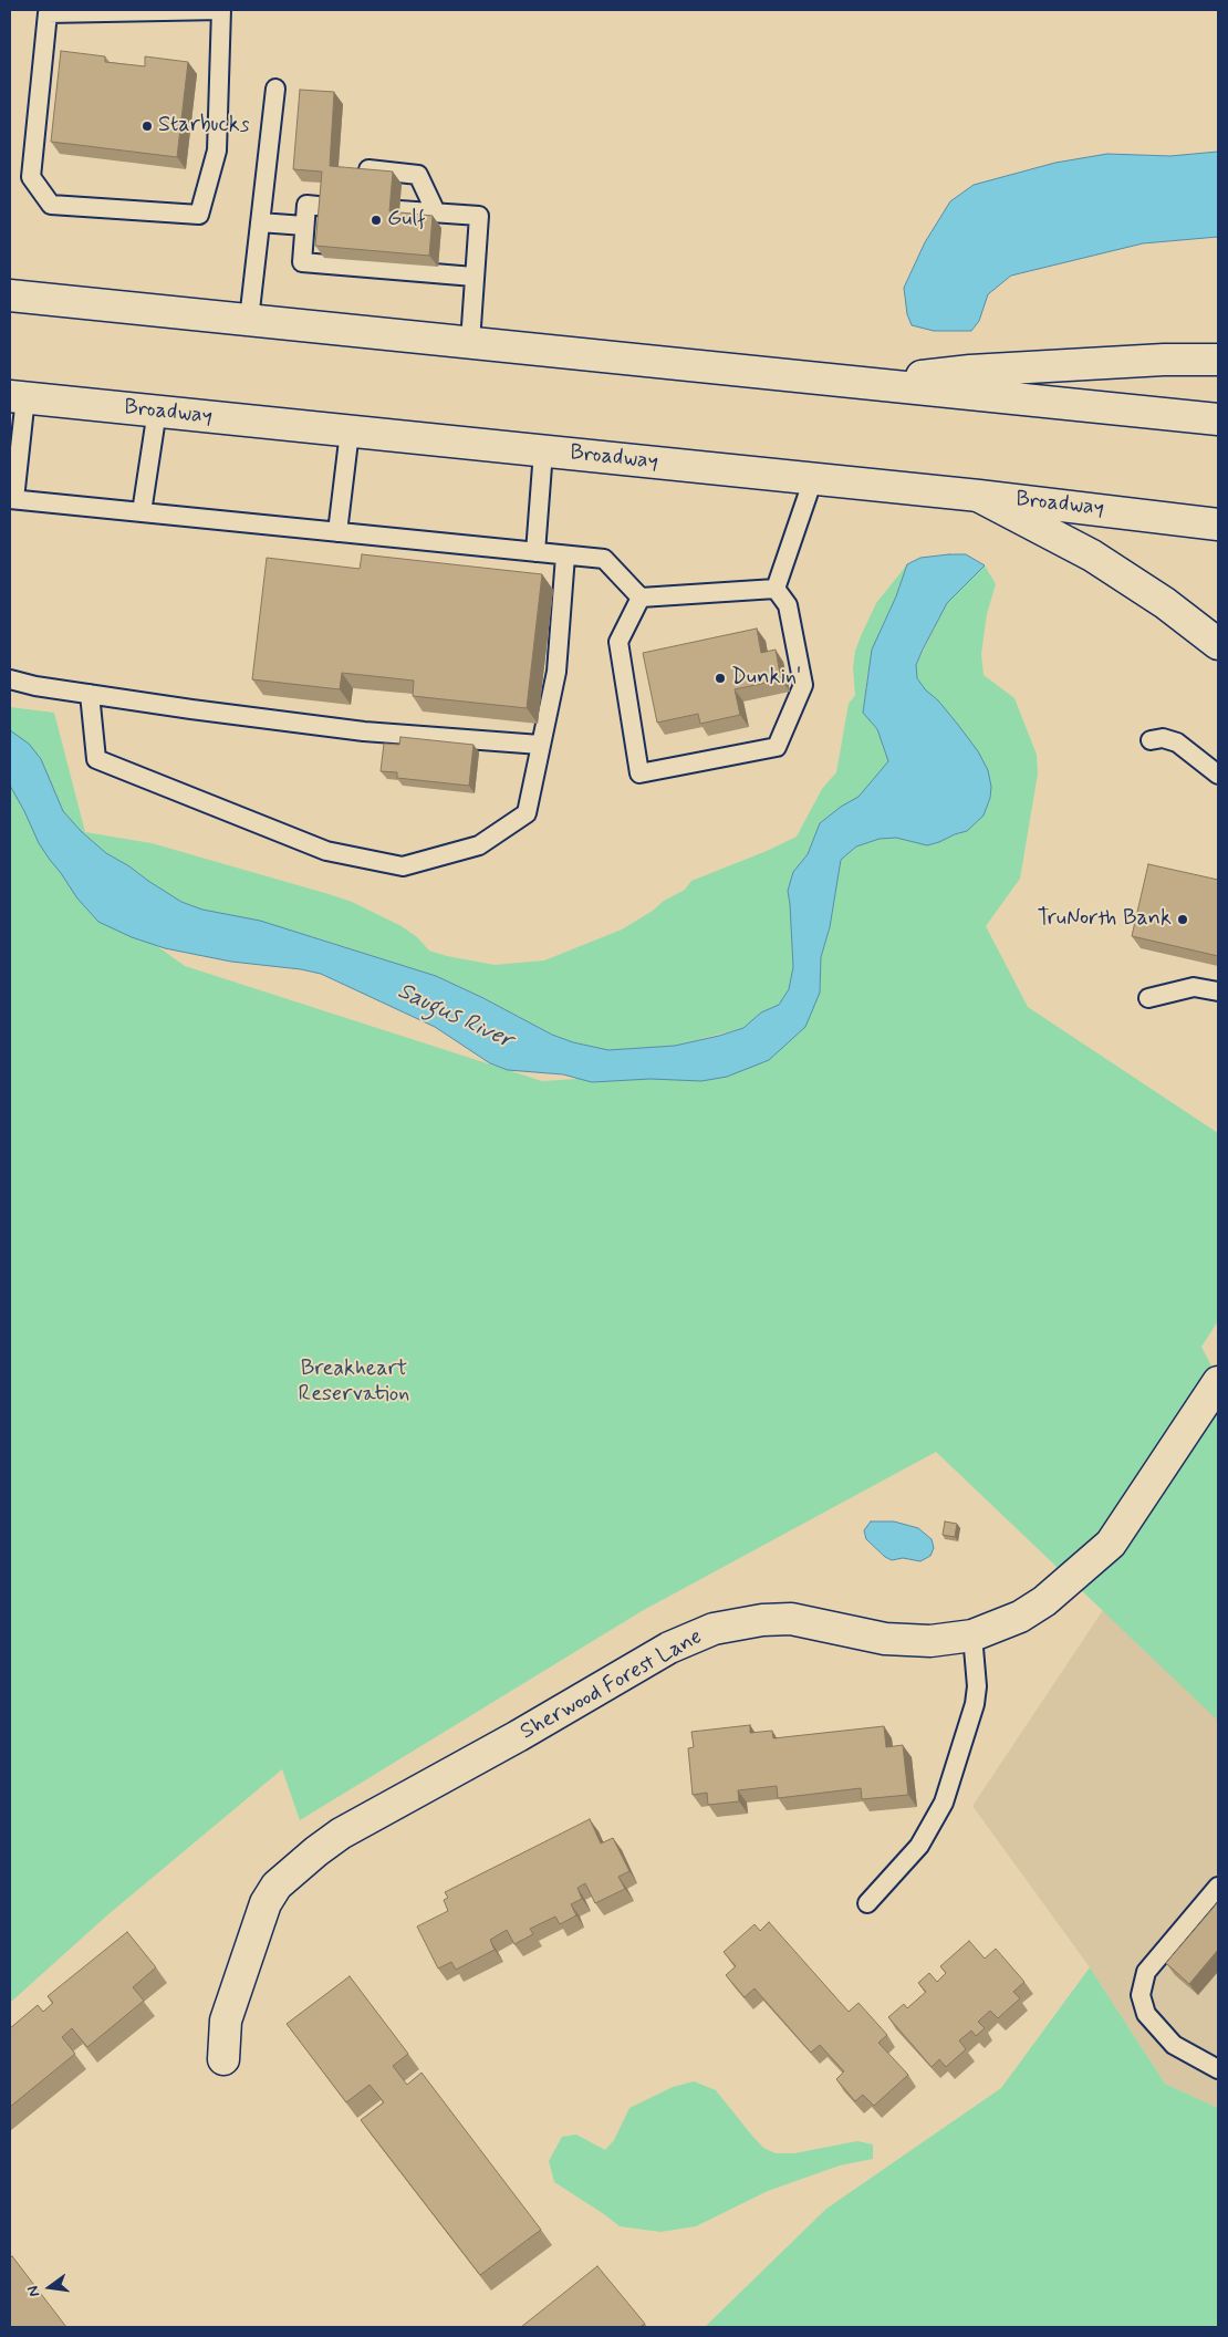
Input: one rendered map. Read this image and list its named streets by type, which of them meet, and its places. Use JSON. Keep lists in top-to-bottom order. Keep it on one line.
{"streets":{"main road":["Broadway","Sherwood Forest Lane"]},"water":["Saugus River"],"parks":["Breakheart Reservation"],"places":["Starbucks","Gulf","Dunkin'","TruNorth Bank"],"north":"left"}
